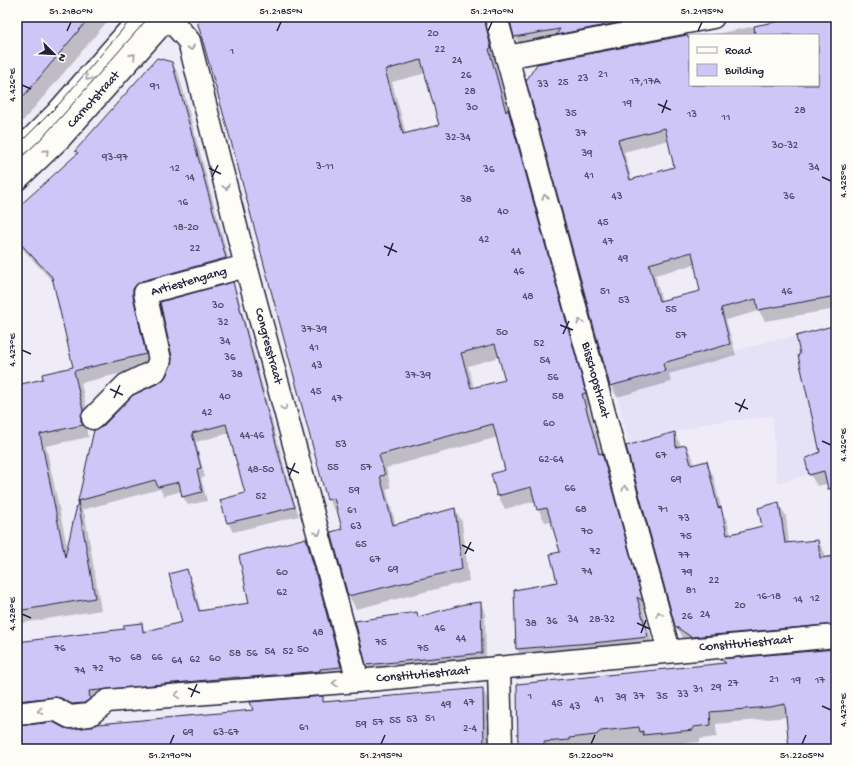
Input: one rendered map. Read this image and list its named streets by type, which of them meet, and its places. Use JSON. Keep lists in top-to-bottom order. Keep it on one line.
{"streets":{"street":["Carnotstraat","Artiestengang","Congresstraat","Bisschopstraat","Constitutiestraat"]},"crossings":[["Carnotstraat","Congresstraat"],["Artiestengang","Congresstraat"],["Congresstraat","Constitutiestraat"],["Bisschopstraat","Constitutiestraat"]],"one_way":["Congresstraat","Bisschopstraat","Constitutiestraat"],"house_numbers":["20","22","1","24","21","26","23","17,17A","25","33","91","28","19","30","28","35","13","11","37","32-34","30-32","39","93-97","3-11","34","12","36","41","14","43","36","38","16","40","45","18-20","42","47","22","44","49","46","51","46","48","53","30","55","32","37-39","50","57","34","52","41","36","54","43","38","37-39","56","45","40","58","47","42","60","44-46","53","67","62-64","55","57","48-50","69","66","59","52","68","71","61","73","63","70","75","65","72","77","67","69","74","60","79","22","81","62","16-18","12","14","20","24","26","34","28-32","36","38","46","48","44","75","76","75","50","54","52","58","56","68","66","60","70","62","64","72","74","21","19","17","27","29","31","33","1","37","35","39","41","47","45","49","43","51","53","55","57","59","61","2-4","69","63-67"],"legend":["Road","Building"],"north":"bottom right","coordinates":["51.2180°N","51.2185°N","51.2190°N","51.2195°N","4.426°E","4.425°E","4.427°E","4.428°E","51.2200°N","51.2205°N"]}
